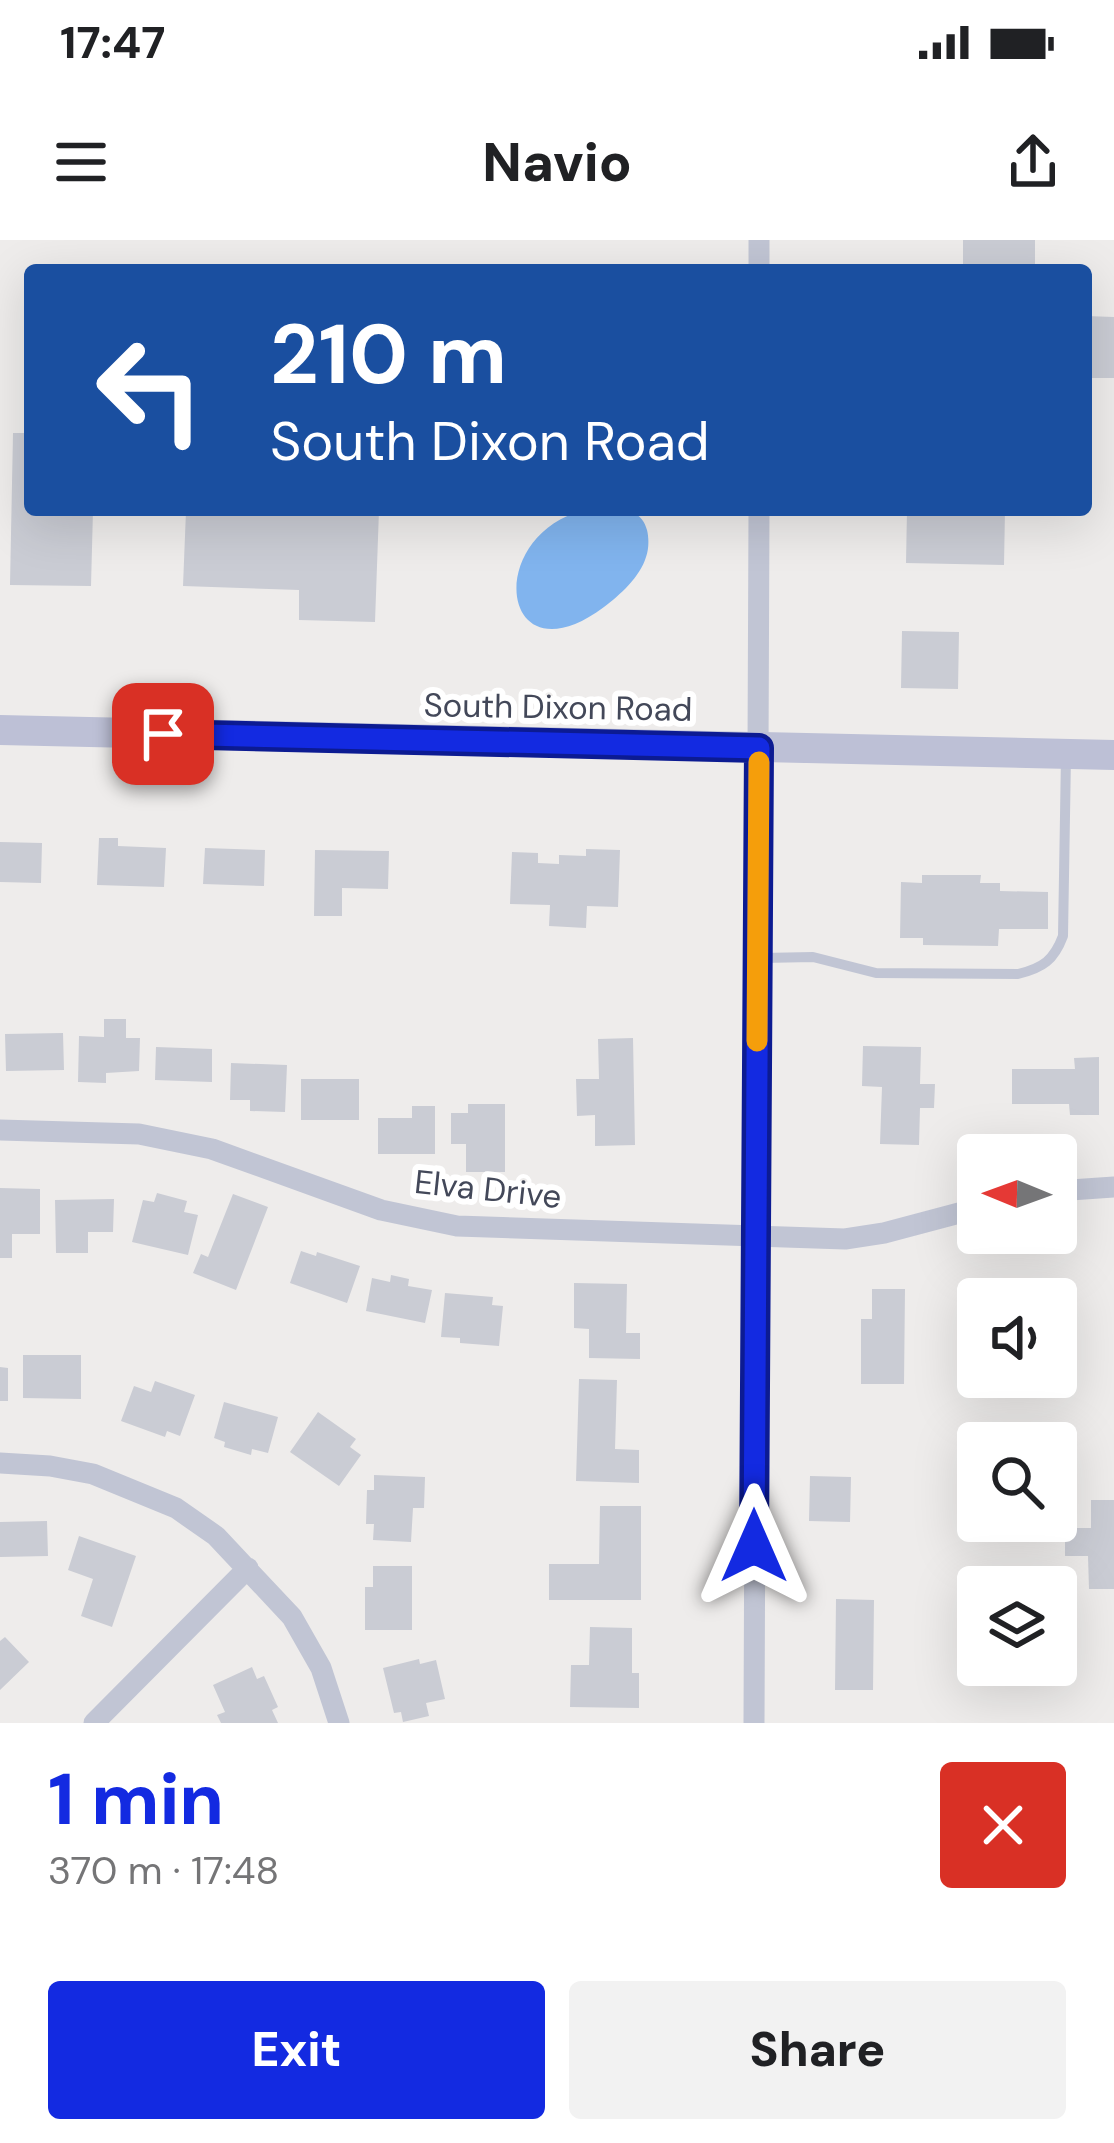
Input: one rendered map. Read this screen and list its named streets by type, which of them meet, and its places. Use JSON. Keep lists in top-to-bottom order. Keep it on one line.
{"streets":{"main road":["South Dixon Road"],"street":["Elva Drive"]},"north":"left","page":{"status":"17:47","header":"Navio","turn":["210 m","South Dixon Road"],"heading":["1 min","370 m · 17:48"],"buttons":["Exit","Share"]}}
